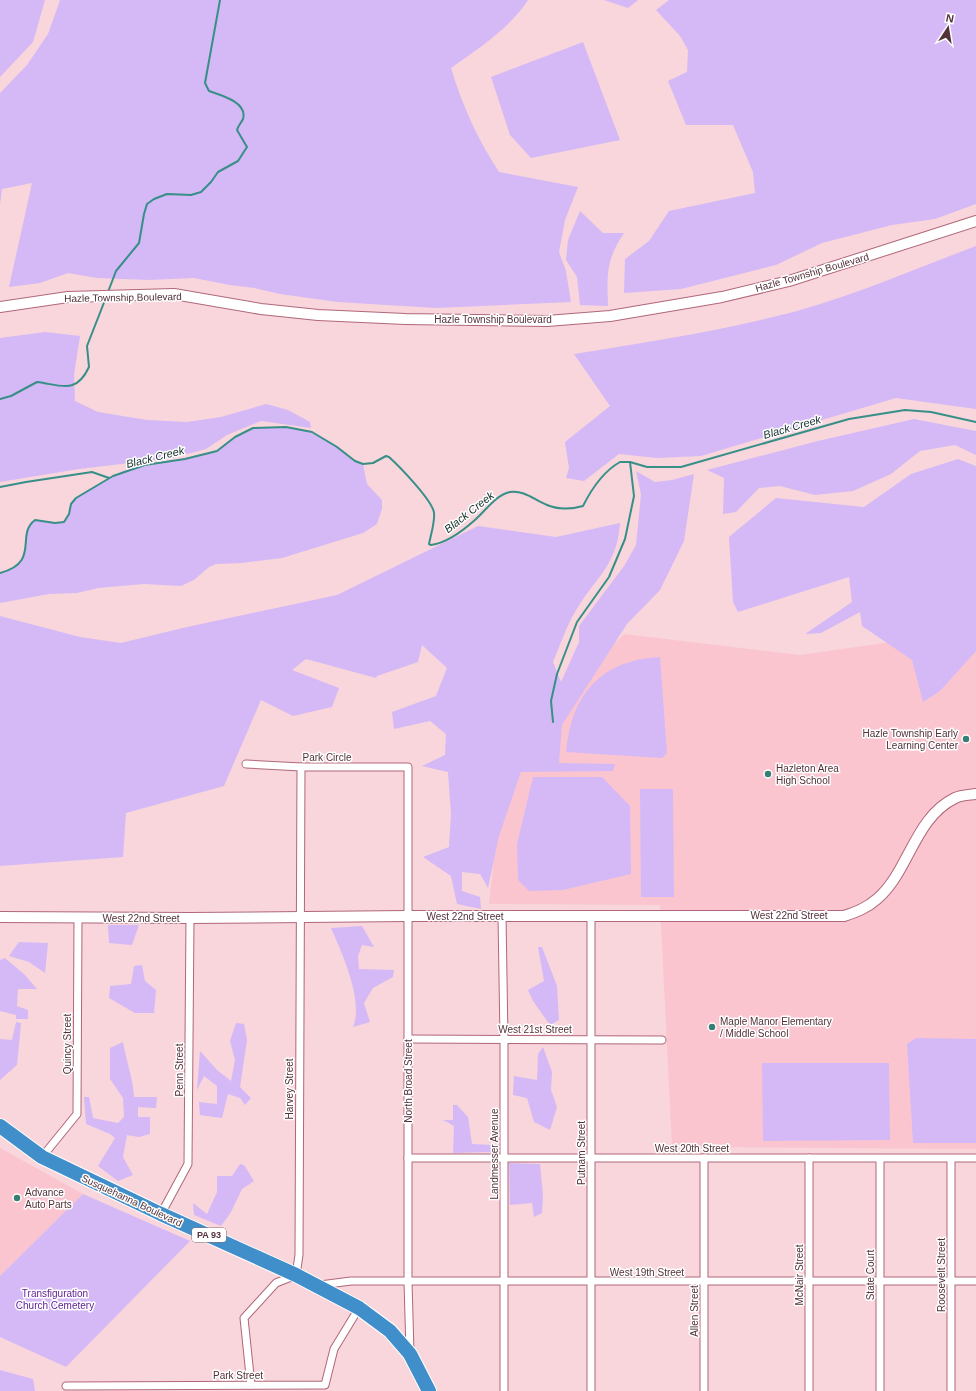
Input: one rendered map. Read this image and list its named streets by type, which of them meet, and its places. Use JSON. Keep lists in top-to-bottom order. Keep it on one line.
{"streets":{"highway":["North Broad Street","Susquehanna Boulevard","PA 93"],"street":["Hazle Township Boulevard","Park Circle","West 22nd Street","West 21st Street","Quincy Street","Penn Street","Harvey Street","West 20th Street","Putnam Street","Landmesser Avenue","West 19th Street","McNair Street","State Court","Roosevelt Street","Allen Street","Park Street"]},"crossings":[["Park Circle","North Broad Street"],["Park Circle","Harvey Street"],["West 22nd Street","Quincy Street"],["West 22nd Street","Penn Street"],["West 22nd Street","North Broad Street"],["West 22nd Street","Harvey Street"],["West 22nd Street","Putnam Street"],["West 22nd Street","Landmesser Avenue"],["West 21st Street","North Broad Street"],["West 21st Street","Putnam Street"],["West 21st Street","Landmesser Avenue"],["Quincy Street","Susquehanna Boulevard"],["Penn Street","Susquehanna Boulevard"],["North Broad Street","West 20th Street"],["North Broad Street","Susquehanna Boulevard"],["North Broad Street","West 19th Street"],["Harvey Street","Susquehanna Boulevard"],["West 20th Street","Putnam Street"],["West 20th Street","Landmesser Avenue"],["West 20th Street","McNair Street"],["West 20th Street","State Court"],["West 20th Street","Roosevelt Street"],["West 20th Street","Allen Street"],["Putnam Street","West 19th Street"],["Landmesser Avenue","West 19th Street"],["Susquehanna Boulevard","West 19th Street"],["Susquehanna Boulevard","Park Street"],["West 19th Street","McNair Street"],["West 19th Street","State Court"],["West 19th Street","Roosevelt Street"],["West 19th Street","Allen Street"]],"water":["Black Creek"],"parks":["Transfiguration Church Cemetery"],"places":["Hazle Township Early Learning Center","Hazleton Area High School","Maple Manor Elementary / Middle School","Advance Auto Parts"],"north":"top"}
